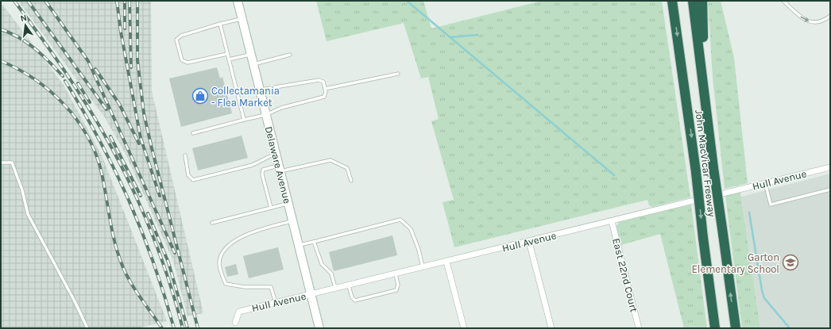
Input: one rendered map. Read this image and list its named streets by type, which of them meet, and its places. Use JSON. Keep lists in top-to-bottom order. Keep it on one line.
{"streets":{"highway":["John MacVicar Freeway"],"main road":["Delaware Avenue"],"street":["Hull Avenue","East 22nd Court"]},"crossings":[["Delaware Avenue","Hull Avenue"],["Hull Avenue","East 22nd Court"]],"places":{"shop":["Collectamania - Flea Market"],"school or university":["Garton Elementary School"]},"north":"top"}
